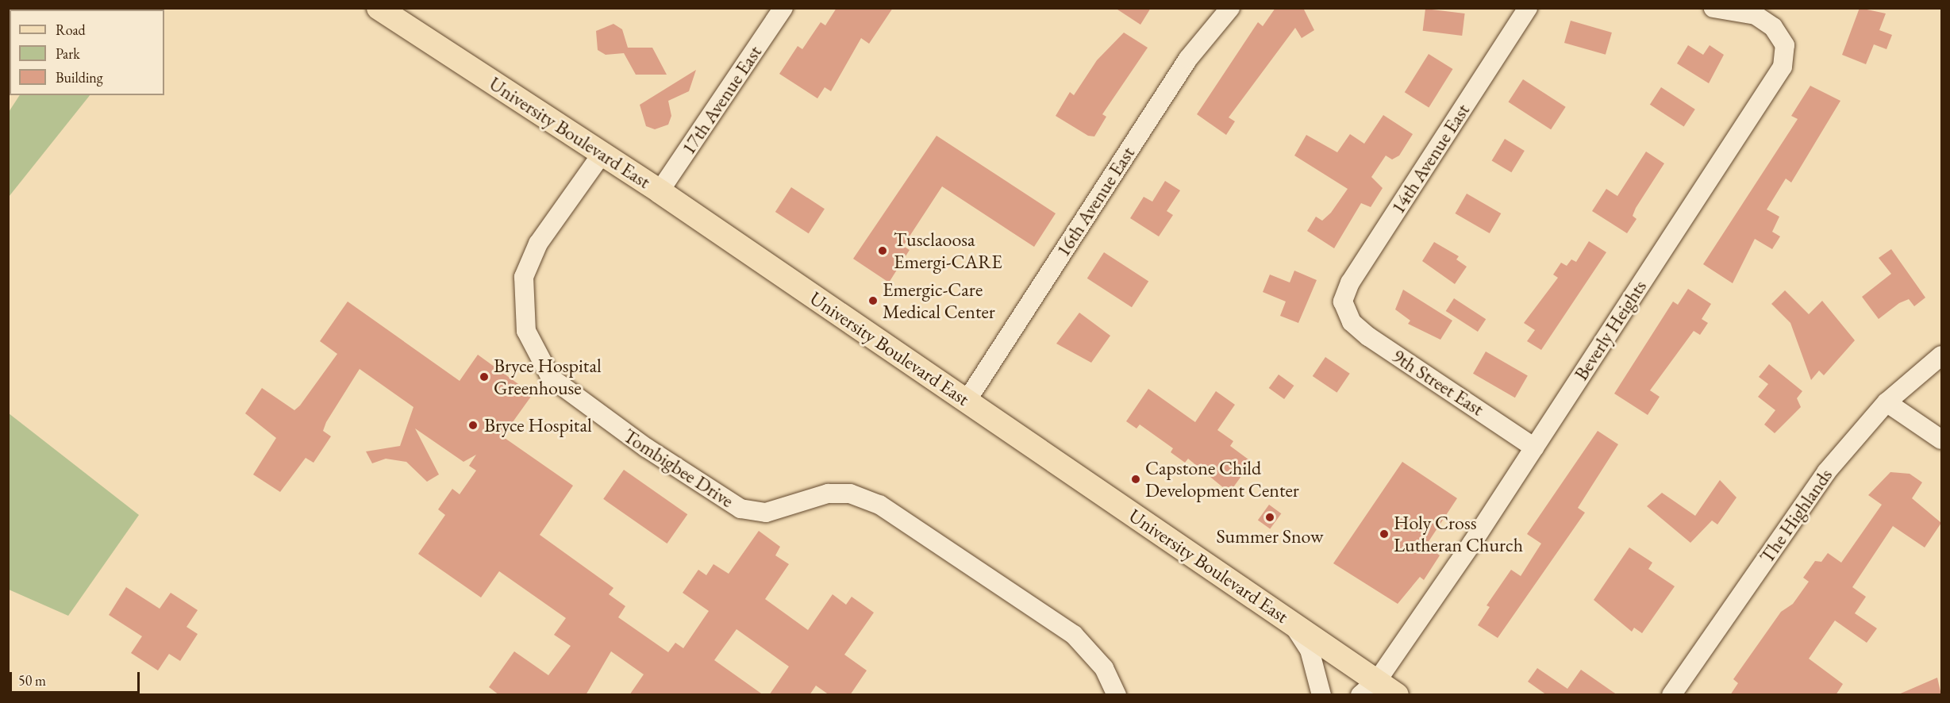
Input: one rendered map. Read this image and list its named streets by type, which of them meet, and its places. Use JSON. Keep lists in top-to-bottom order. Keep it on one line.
{"streets":{"main road":["University Boulevard East"],"street":["17th Avenue East","14th Avenue East","16th Avenue East","Beverly Heights","9th Street East","Tombigbee Drive","The Highlands"]},"crossings":[["17th Avenue East","University Boulevard East"],["University Boulevard East","16th Avenue East"],["University Boulevard East","Beverly Heights"],["University Boulevard East","Tombigbee Drive"],["14th Avenue East","9th Street East"],["Beverly Heights","9th Street East"]],"places":["Tusclaoosa Emergi-CARE","Emergic-Care Medical Center","Bryce Hospital Greenhouse","Bryce Hospital","Capstone Child Development Center","Summer Snow","Holy Cross Lutheran Church"],"legend":["Road","Park","Building"],"scale_bar":"50 m"}
